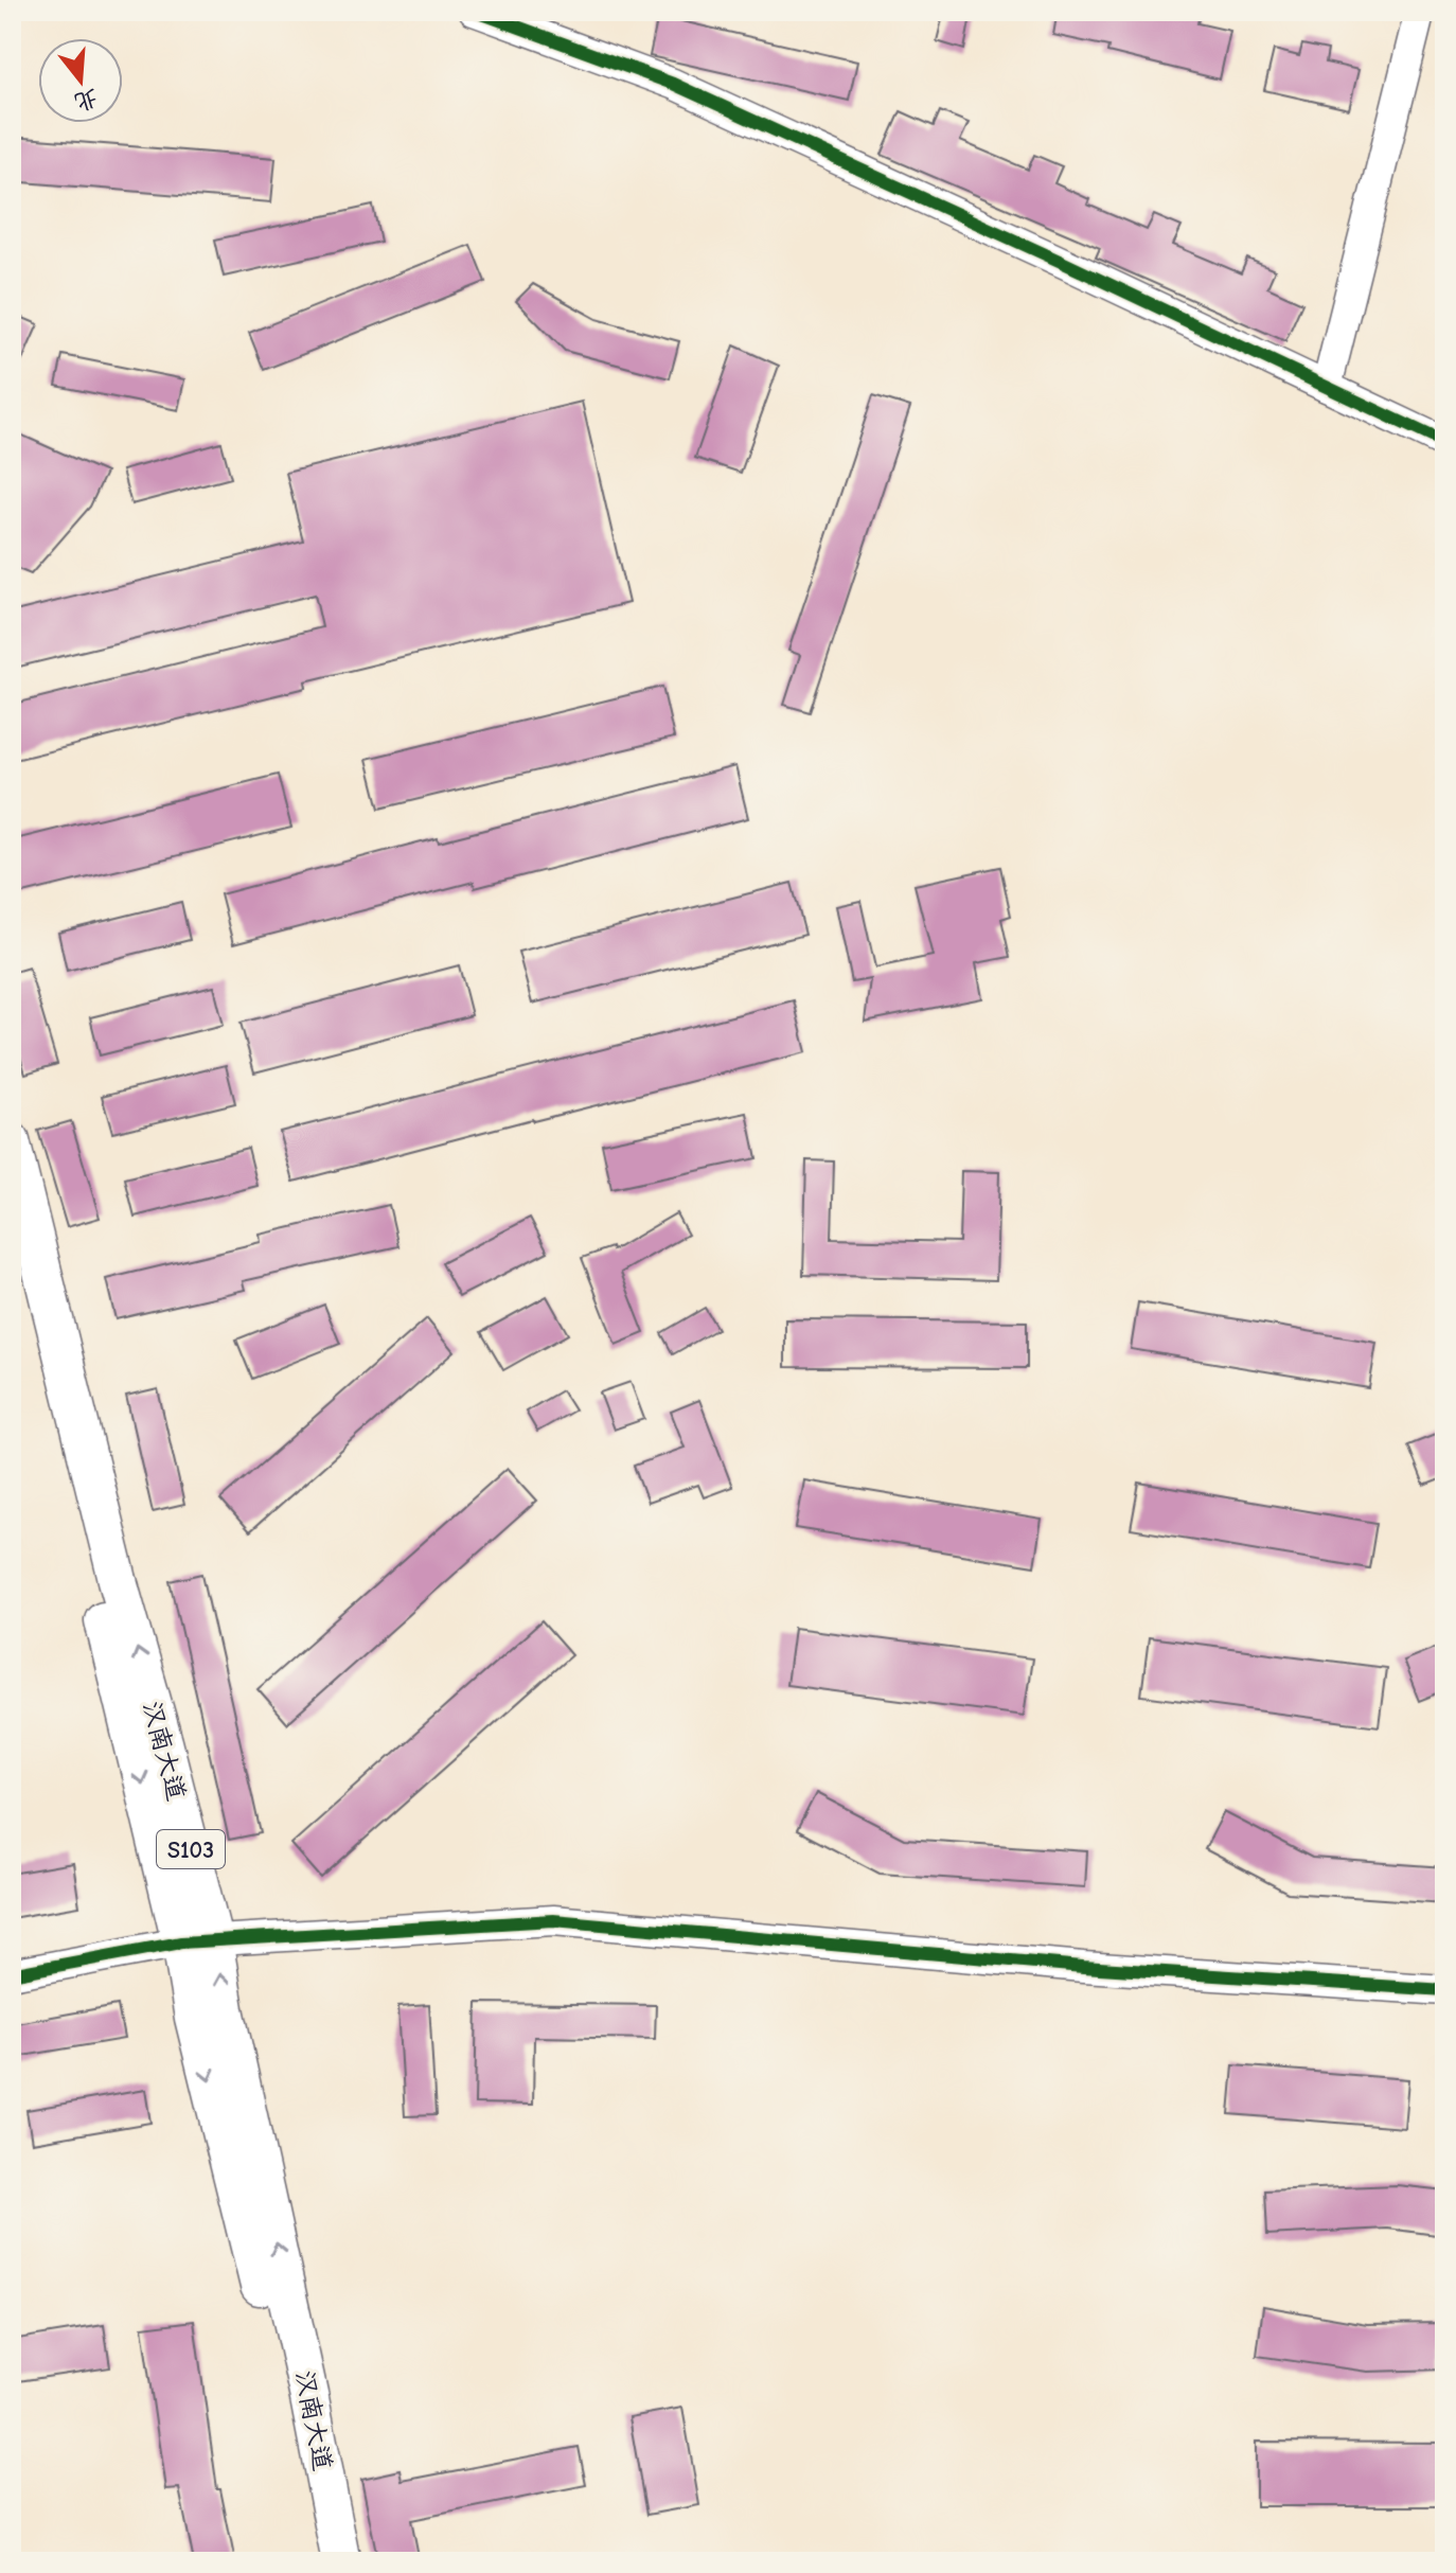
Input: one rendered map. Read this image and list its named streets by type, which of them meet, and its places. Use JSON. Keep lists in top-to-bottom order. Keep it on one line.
{"streets":{"main road":["汉南大道","S103"]},"north":"bottom"}
